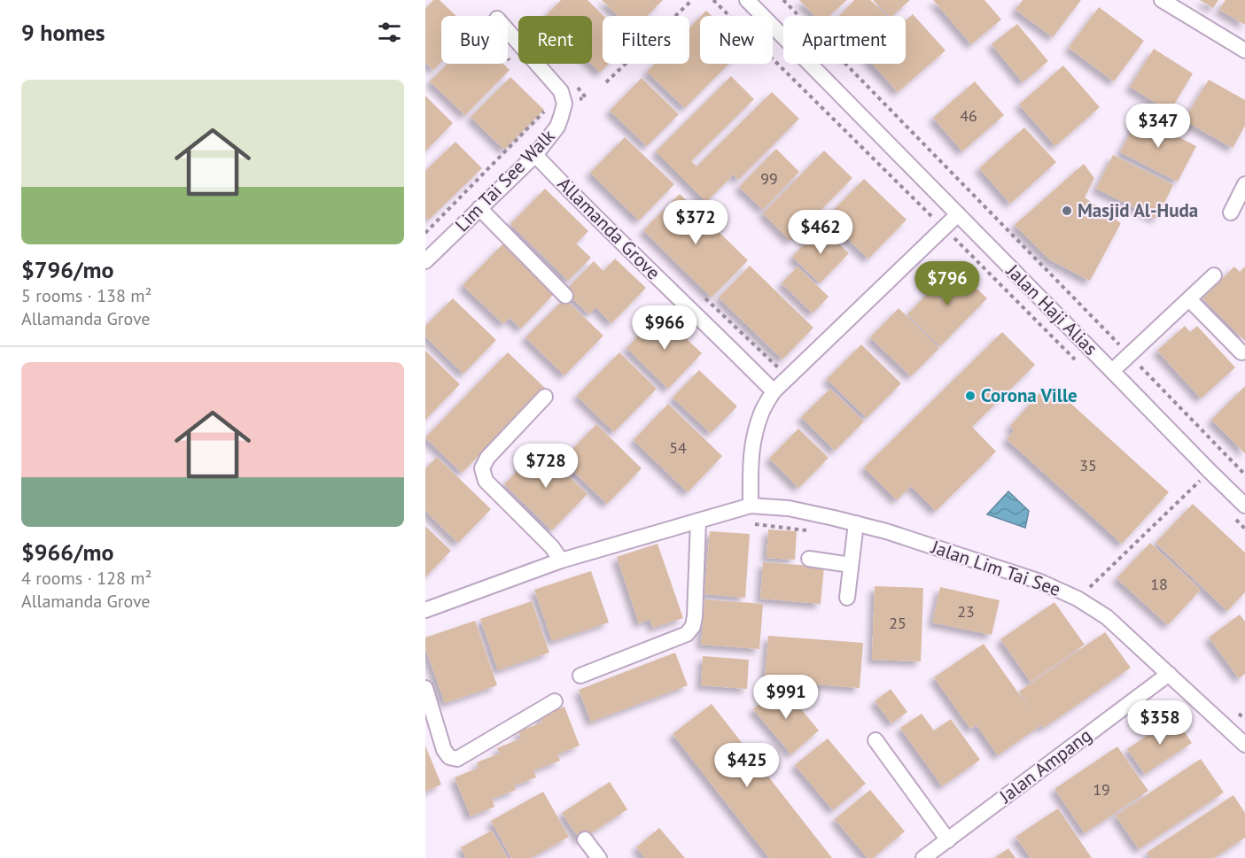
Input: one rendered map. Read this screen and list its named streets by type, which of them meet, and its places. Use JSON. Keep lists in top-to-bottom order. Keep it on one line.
{"streets":{"street":["Lim Tai See Walk","Allamanda Grove","Jalan Haji Alias","Jalan Lim Tai See","Jalan Ampang"]},"crossings":[["Lim Tai See Walk","Allamanda Grove"],["Jalan Lim Tai See","Jalan Ampang"]],"places":["Masjid Al-Huda","Corona Ville"],"house_numbers":["46","99","54","35","18","23","25","19"],"page":{"heading":"9 homes","chip":["Buy","Rent","Filters","New","Apartment"],"list":[{"name":"$796/mo","note":"5 rooms · 138 m² · Allamanda Grove"},{"name":"$966/mo","note":"4 rooms · 128 m² · Allamanda Grove"}],"price":["$347","$372","$462","$796","$966","$728","$991","$358","$425"]}}
